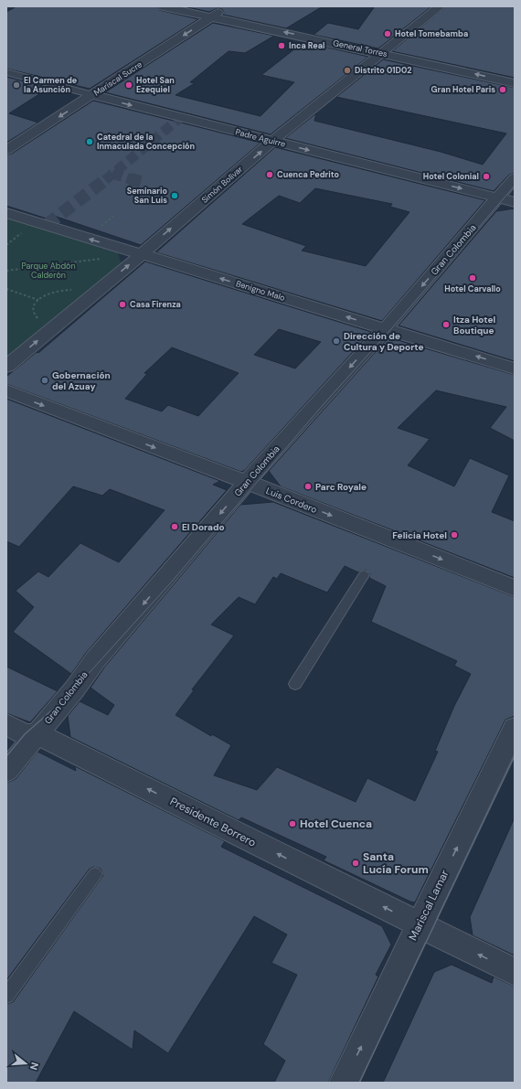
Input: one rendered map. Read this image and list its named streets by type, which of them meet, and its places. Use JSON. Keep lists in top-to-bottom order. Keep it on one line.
{"streets":{"street":["General Torres","Mariscal Sucre","Padre Aguirre","Simón Bolívar","Gran Colombia","Benigno Malo","Luis Cordero","Presidente Borrero","Mariscal Lamar"]},"crossings":[["General Torres","Mariscal Sucre"],["General Torres","Simón Bolívar"],["Mariscal Sucre","Padre Aguirre"],["Padre Aguirre","Simón Bolívar"],["Padre Aguirre","Gran Colombia"],["Simón Bolívar","Benigno Malo"],["Gran Colombia","Benigno Malo"],["Gran Colombia","Luis Cordero"],["Gran Colombia","Presidente Borrero"],["Presidente Borrero","Mariscal Lamar"]],"one_way":["General Torres","Mariscal Sucre","Padre Aguirre","Simón Bolívar","Gran Colombia","Benigno Malo","Luis Cordero","Presidente Borrero","Mariscal Lamar"],"parks":["Parque Abdón Calderón"],"places":["Hotel Tomebamba","Inca Real","Distrito 01D02","El Carmen de la Asunción","Hotel San Ezequiel","Gran Hotel Paris","Catedral de la Inmaculada Concepción","Cuenca Pedrito","Hotel Colonial","Seminario San Luis","Hotel Carvallo","Casa Firenza","Itza Hotel Boutique","Dirección de Cultura y Deporte","Gobernación del Azuay","Parc Royale","El Dorado","Felicia Hotel","Hotel Cuenca","Santa Lucía Forum"],"north":"right"}
